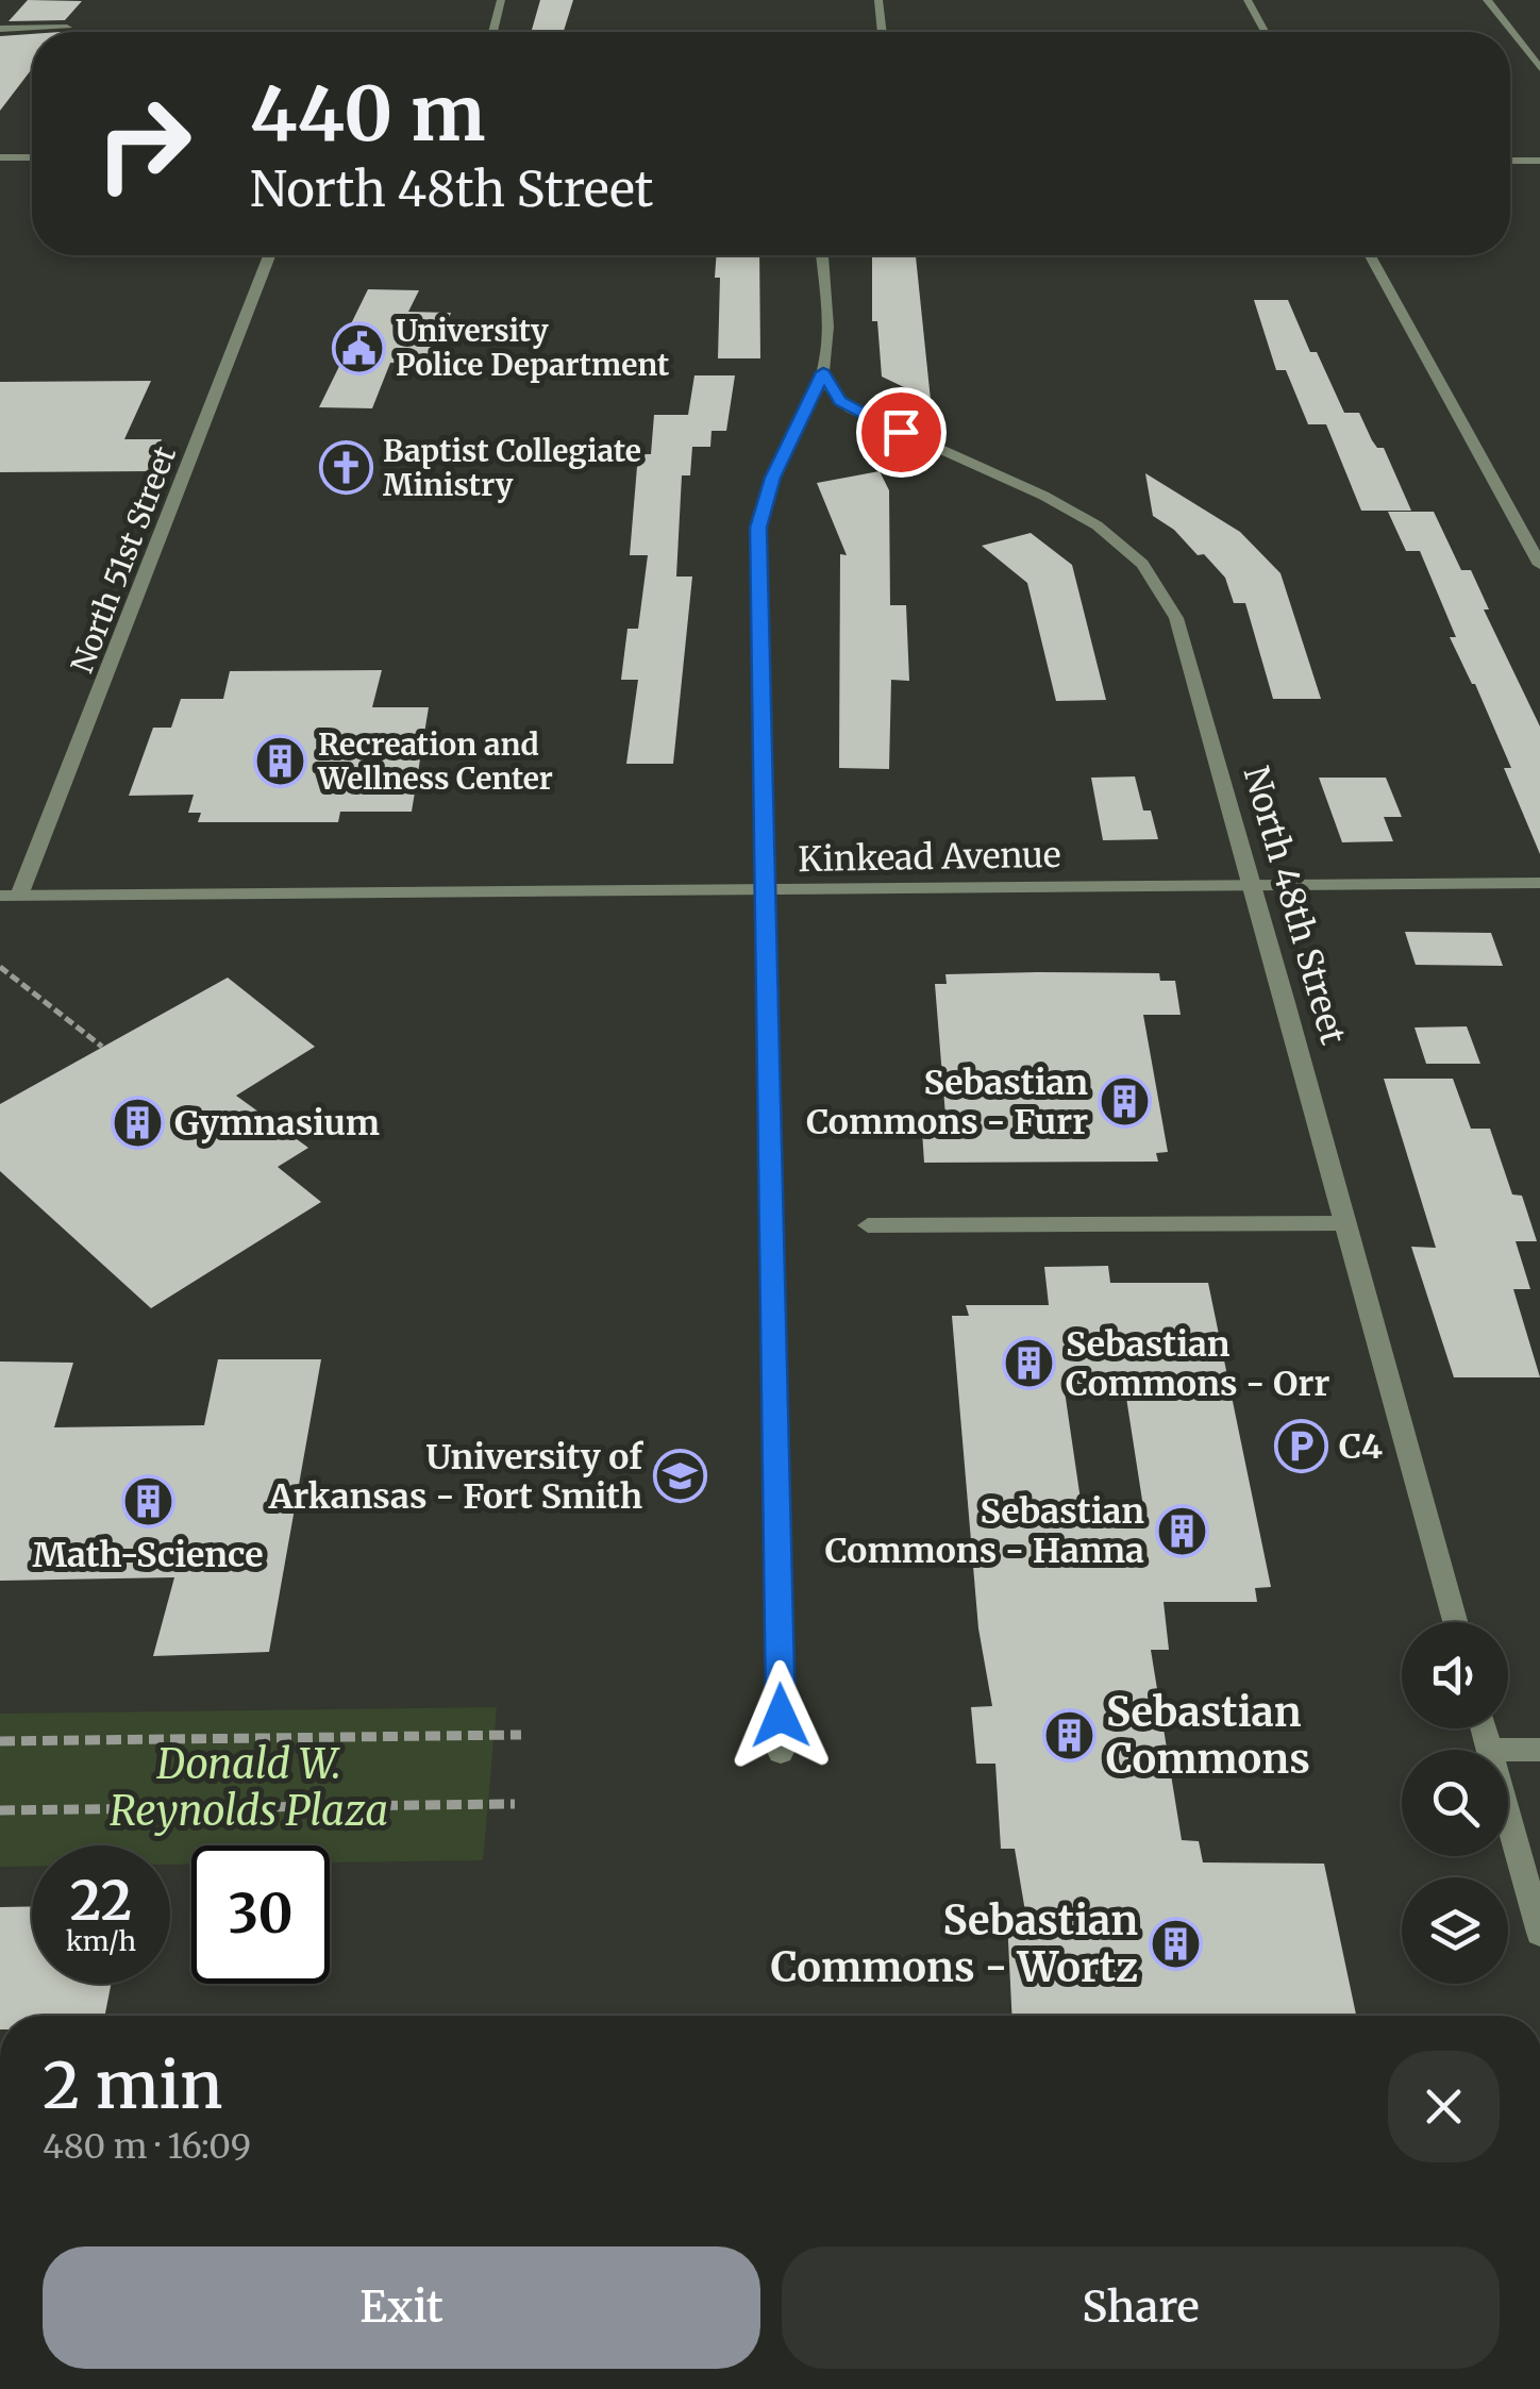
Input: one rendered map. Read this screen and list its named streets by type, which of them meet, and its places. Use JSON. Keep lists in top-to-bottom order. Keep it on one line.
{"streets":{"street":["North 51st Street","Kinkead Avenue","North 48th Street"]},"crossings":[["North 51st Street","Kinkead Avenue"],["Kinkead Avenue","North 48th Street"]],"parks":["Donald W. Reynolds Plaza"],"places":{"public building":["University Police Department"],"church":["Baptist Collegiate Ministry"],"building":["Recreation and Wellness Center","Sebastian Commons - Furr","Gymnasium","Sebastian Commons - Orr","Math-Science","Sebastian Commons - Hanna","Sebastian Commons","Sebastian Commons - Wortz"],"parking":["C4"],"school or university":["University of Arkansas - Fort Smith"]},"page":{"turn":["440 m","North 48th Street"],"speed":"22 km/h","limit":"30","heading":["2 min","480 m · 16:09"],"buttons":["Exit","Share"]}}
